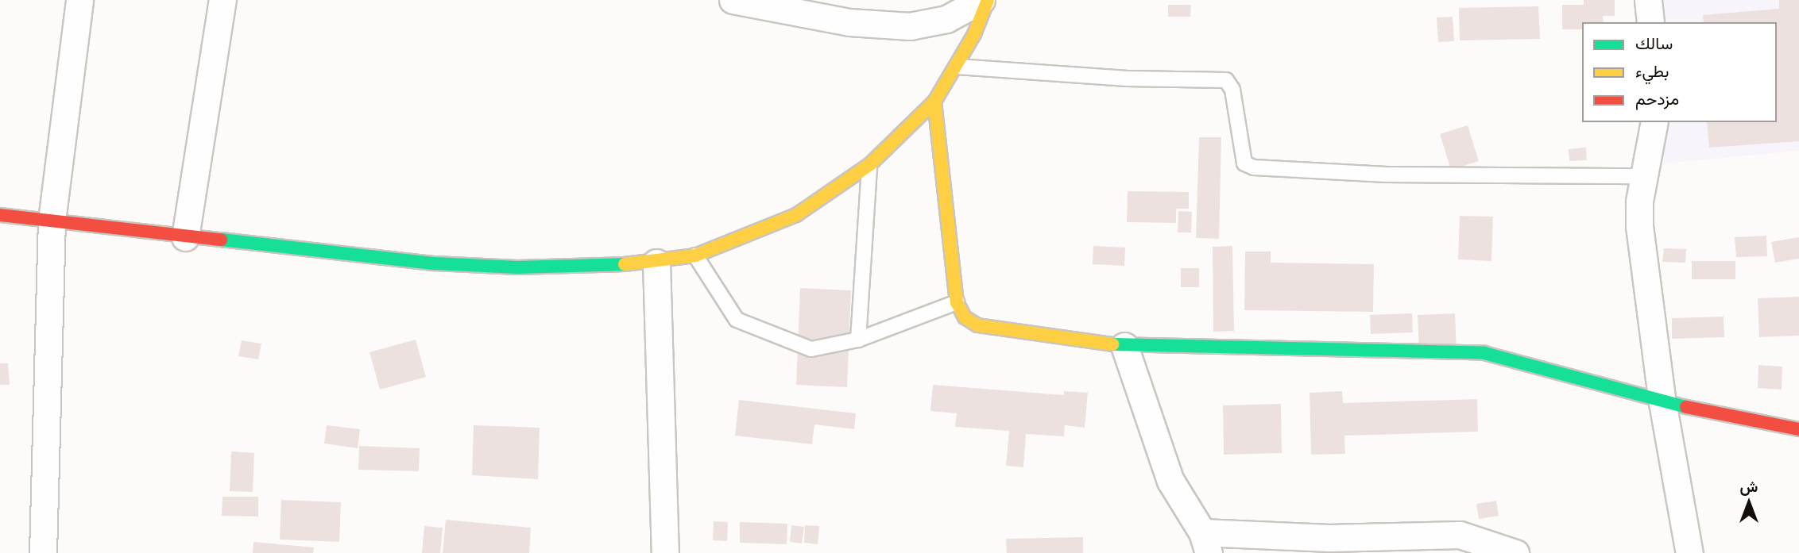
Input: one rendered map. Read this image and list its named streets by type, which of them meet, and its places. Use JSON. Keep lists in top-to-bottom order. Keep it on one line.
{"legend":["سالك","بطيء","مزدحم"],"north":"top"}
